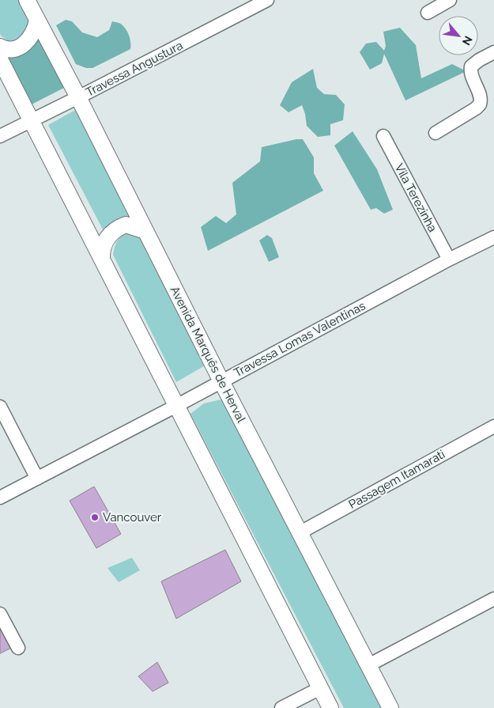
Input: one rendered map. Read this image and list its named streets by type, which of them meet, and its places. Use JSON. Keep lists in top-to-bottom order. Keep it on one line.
{"streets":{"main road":["Avenida Marquês de Herval"],"street":["Travessa Angustura","Vila Terezinha","Travessa Lomas Valentinas","Passagem Itamarati"]},"crossings":[["Travessa Angustura","Avenida Marquês de Herval"],["Vila Terezinha","Travessa Lomas Valentinas"],["Travessa Lomas Valentinas","Avenida Marquês de Herval"],["Avenida Marquês de Herval","Passagem Itamarati"]],"places":["Vancouver"],"north":"bottom right"}
